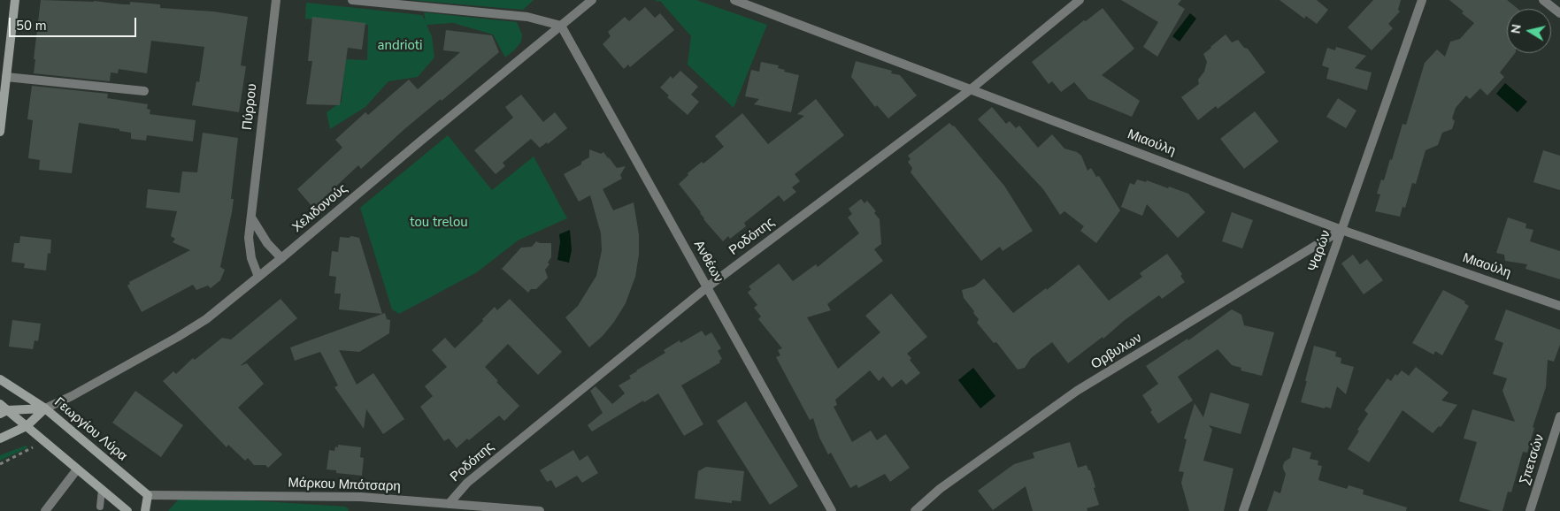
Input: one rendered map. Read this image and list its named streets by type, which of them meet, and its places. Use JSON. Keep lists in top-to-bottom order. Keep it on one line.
{"streets":{"main road":["Γεωργίου Λύρα"],"street":["Πύρρου","Μιαούλη","Χελιδονούς","Ροδόπης","Ψαρών","Ανθέων","Ορβυλων","Σπετσών","Μάρκου Μπότσαρη"]},"crossings":[["Πύρρου","Χελιδονούς"],["Μιαούλη","Ροδόπης"],["Μιαούλη","Ψαρών"],["Μιαούλη","Ορβυλων"],["Χελιδονούς","Ανθέων"],["Χελιδονούς","Γεωργίου Λύρα"],["Ροδόπης","Ανθέων"],["Ροδόπης","Μάρκου Μπότσαρη"],["Ψαρών","Ορβυλων"],["Γεωργίου Λύρα","Μάρκου Μπότσαρη"]],"parks":["andrioti","tou trelou"],"scale_bar":"50 m","north":"left"}
